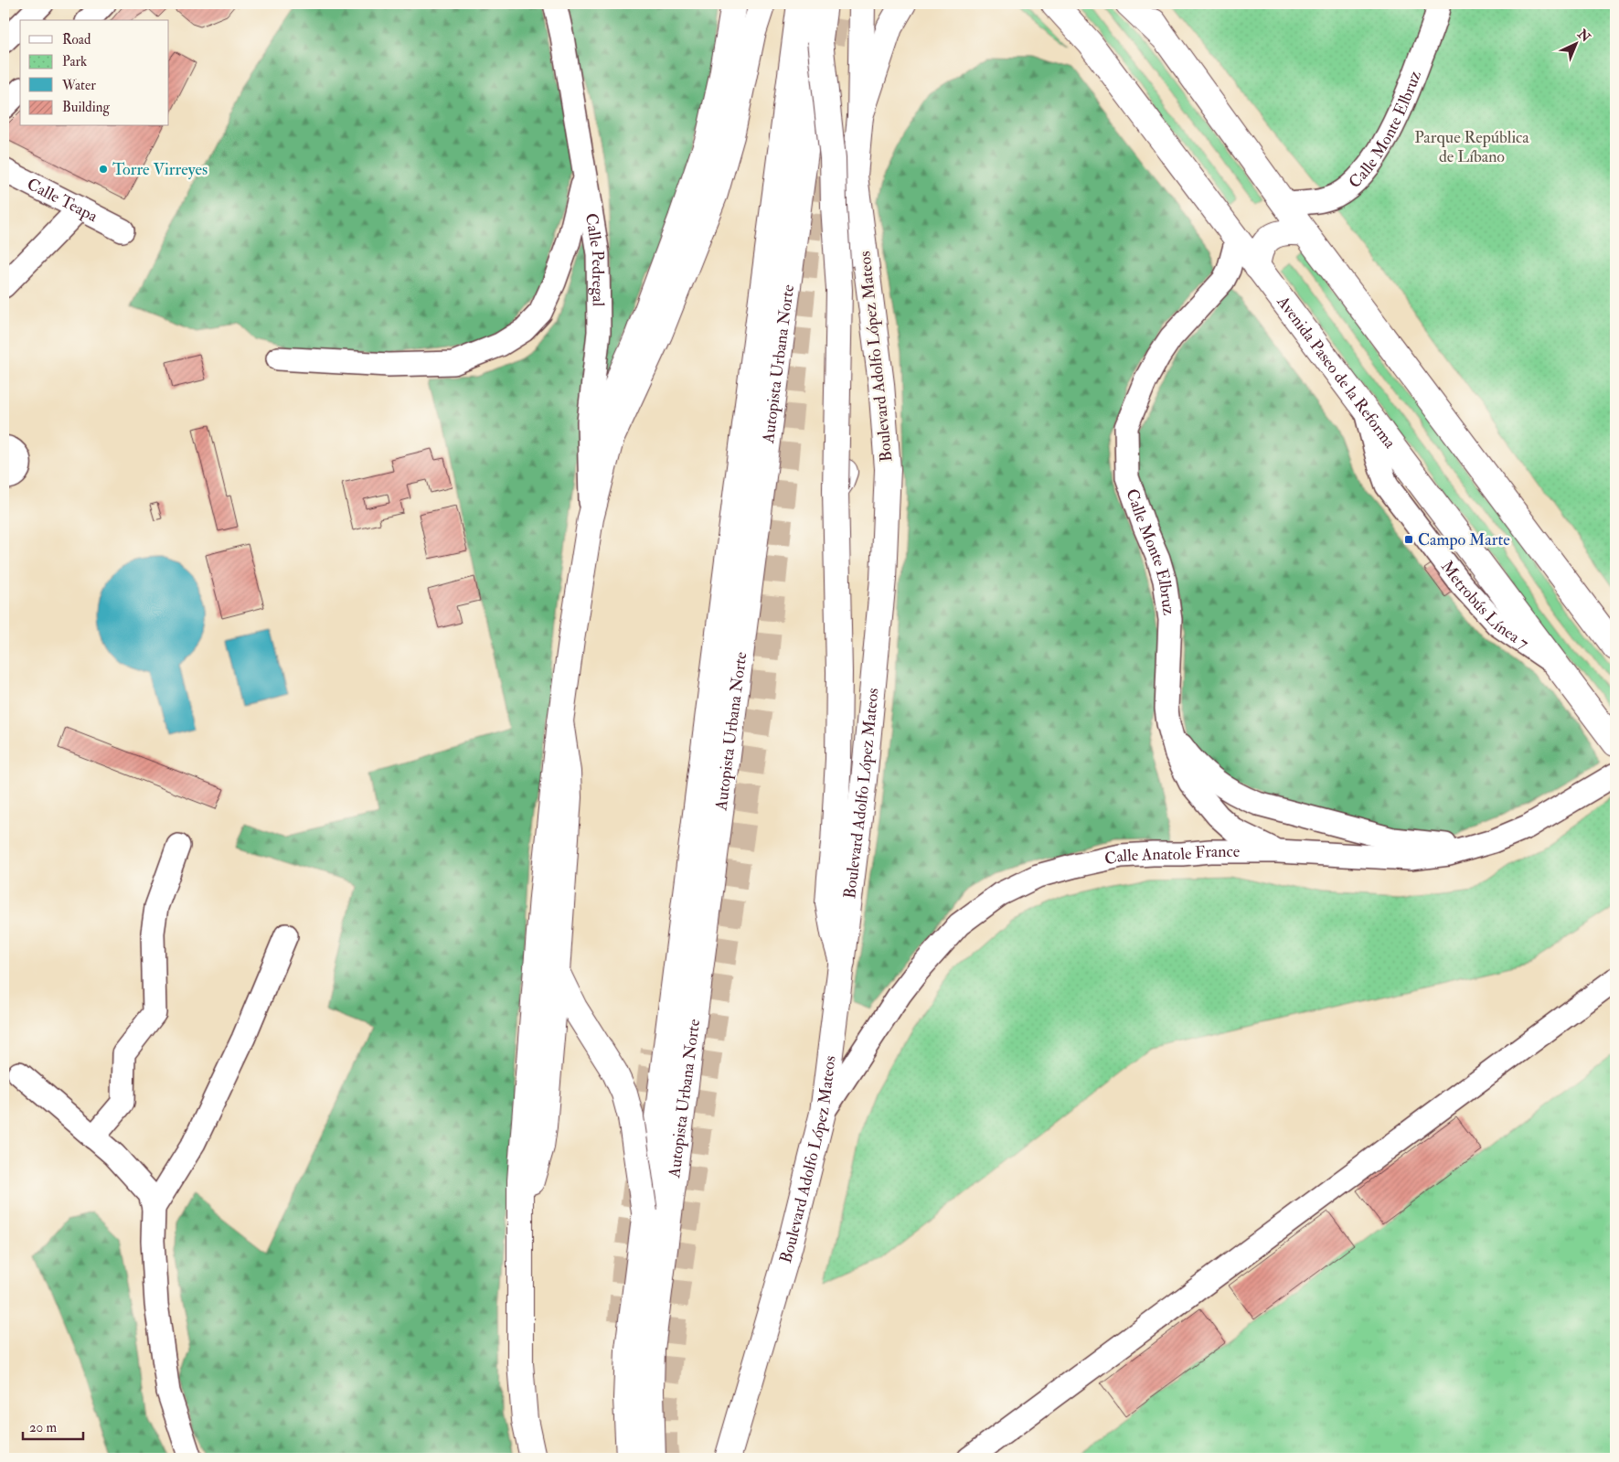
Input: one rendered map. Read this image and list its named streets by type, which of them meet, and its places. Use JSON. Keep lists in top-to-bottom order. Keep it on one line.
{"streets":{"main road":["Boulevard Adolfo López Mateos","Autopista Urbana Norte","Avenida Paseo de la Reforma"],"street":["Calle Monte Elbruz","Calle Teapa","Calle Pedregal","Calle Anatole France"]},"crossings":[["Calle Monte Elbruz","Avenida Paseo de la Reforma"],["Calle Monte Elbruz","Calle Anatole France"],["Boulevard Adolfo López Mateos","Calle Anatole France"]],"parks":["Parque República de Líbano"],"places":{"other":["Torre Virreyes"],"transit":["Campo Marte"]},"legend":["Road","Park","Water","Building"],"scale_bar":"20 m","north":"top right"}
